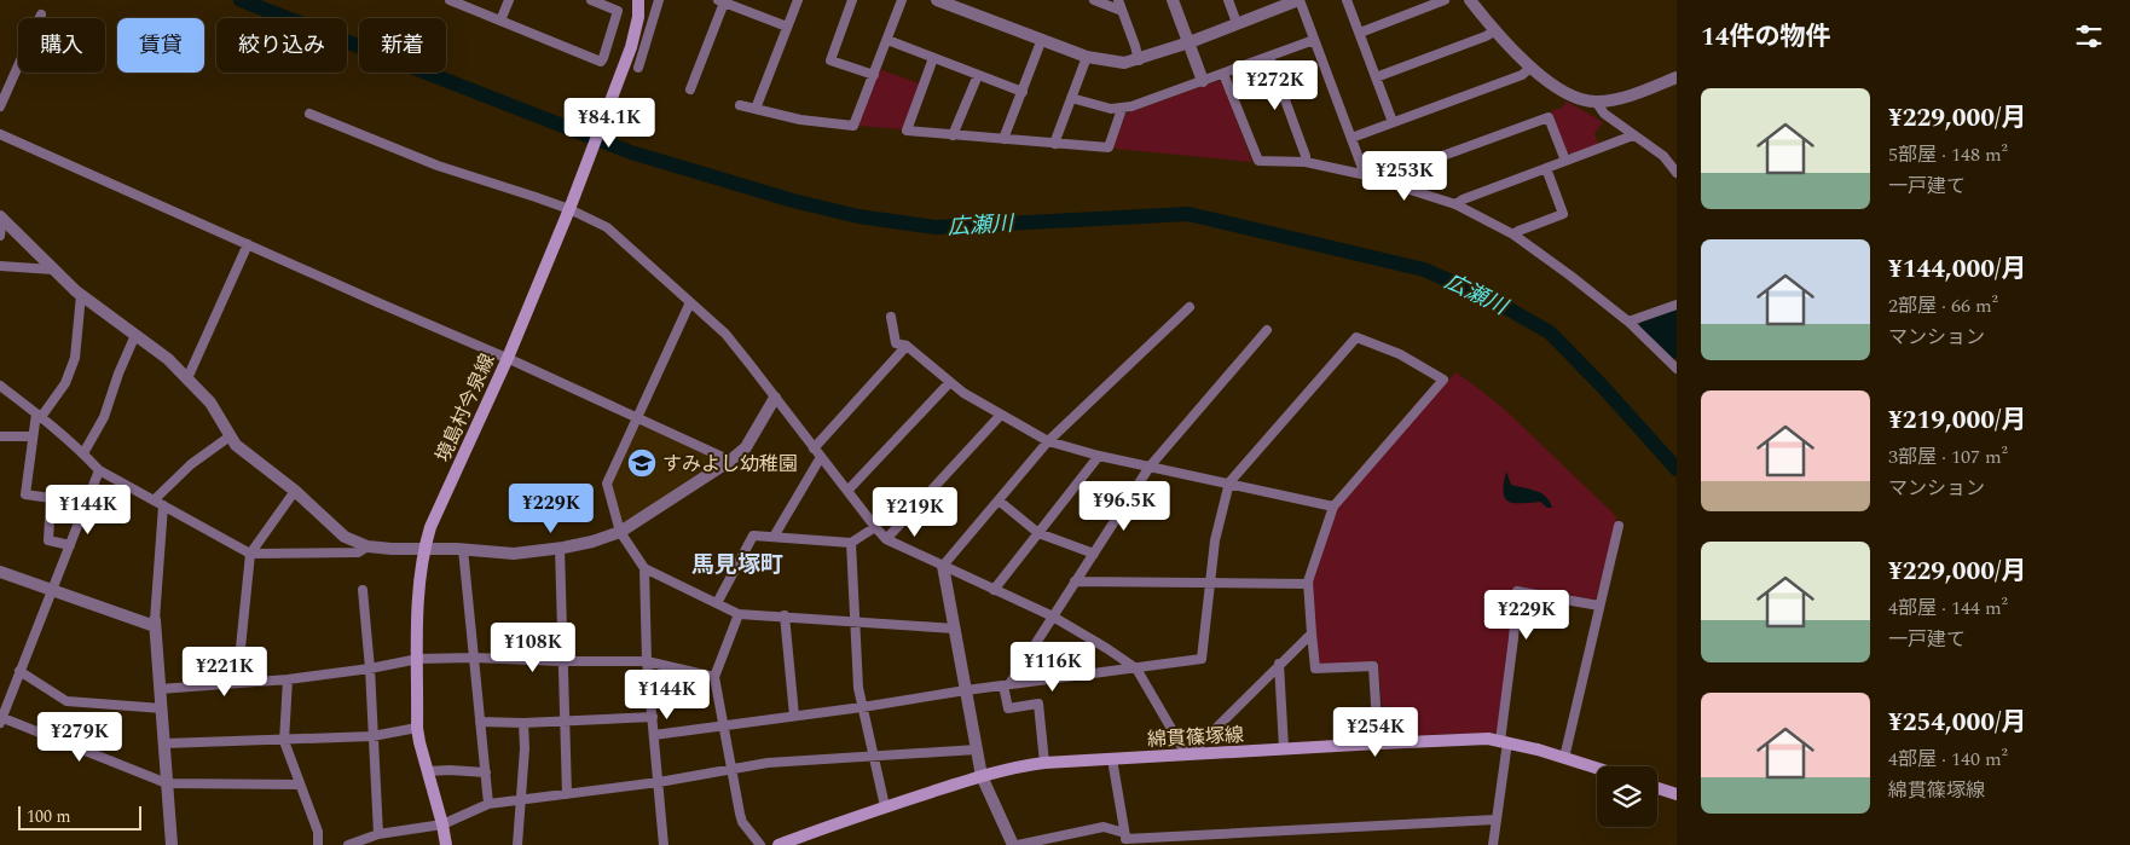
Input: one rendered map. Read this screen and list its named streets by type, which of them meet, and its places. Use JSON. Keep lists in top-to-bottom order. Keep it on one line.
{"streets":{"main road":["境島村今泉線","綿貫篠塚線"]},"districts":["馬見塚町"],"water":["広瀬川"],"places":{"school or university":["すみよし幼稚園"]},"scale_bar":"100 m","page":{"heading":"14件の物件","chip":["購入","賃貸","絞り込み","新着"],"price":["¥272K","¥84.1K","¥253K","¥96.5K","¥229K","¥144K","¥219K","¥229K","¥108K","¥116K","¥221K","¥144K","¥254K","¥279K"],"list":[{"name":"¥229,000/月","note":"5部屋 · 148 m² · 一戸建て"},{"name":"¥144,000/月","note":"2部屋 · 66 m² · マンション"},{"name":"¥219,000/月","note":"3部屋 · 107 m² · マンション"},{"name":"¥229,000/月","note":"4部屋 · 144 m² · 一戸建て"},{"name":"¥254,000/月","note":"4部屋 · 140 m² · 綿貫篠塚線"}],"scale":"100 m"}}
